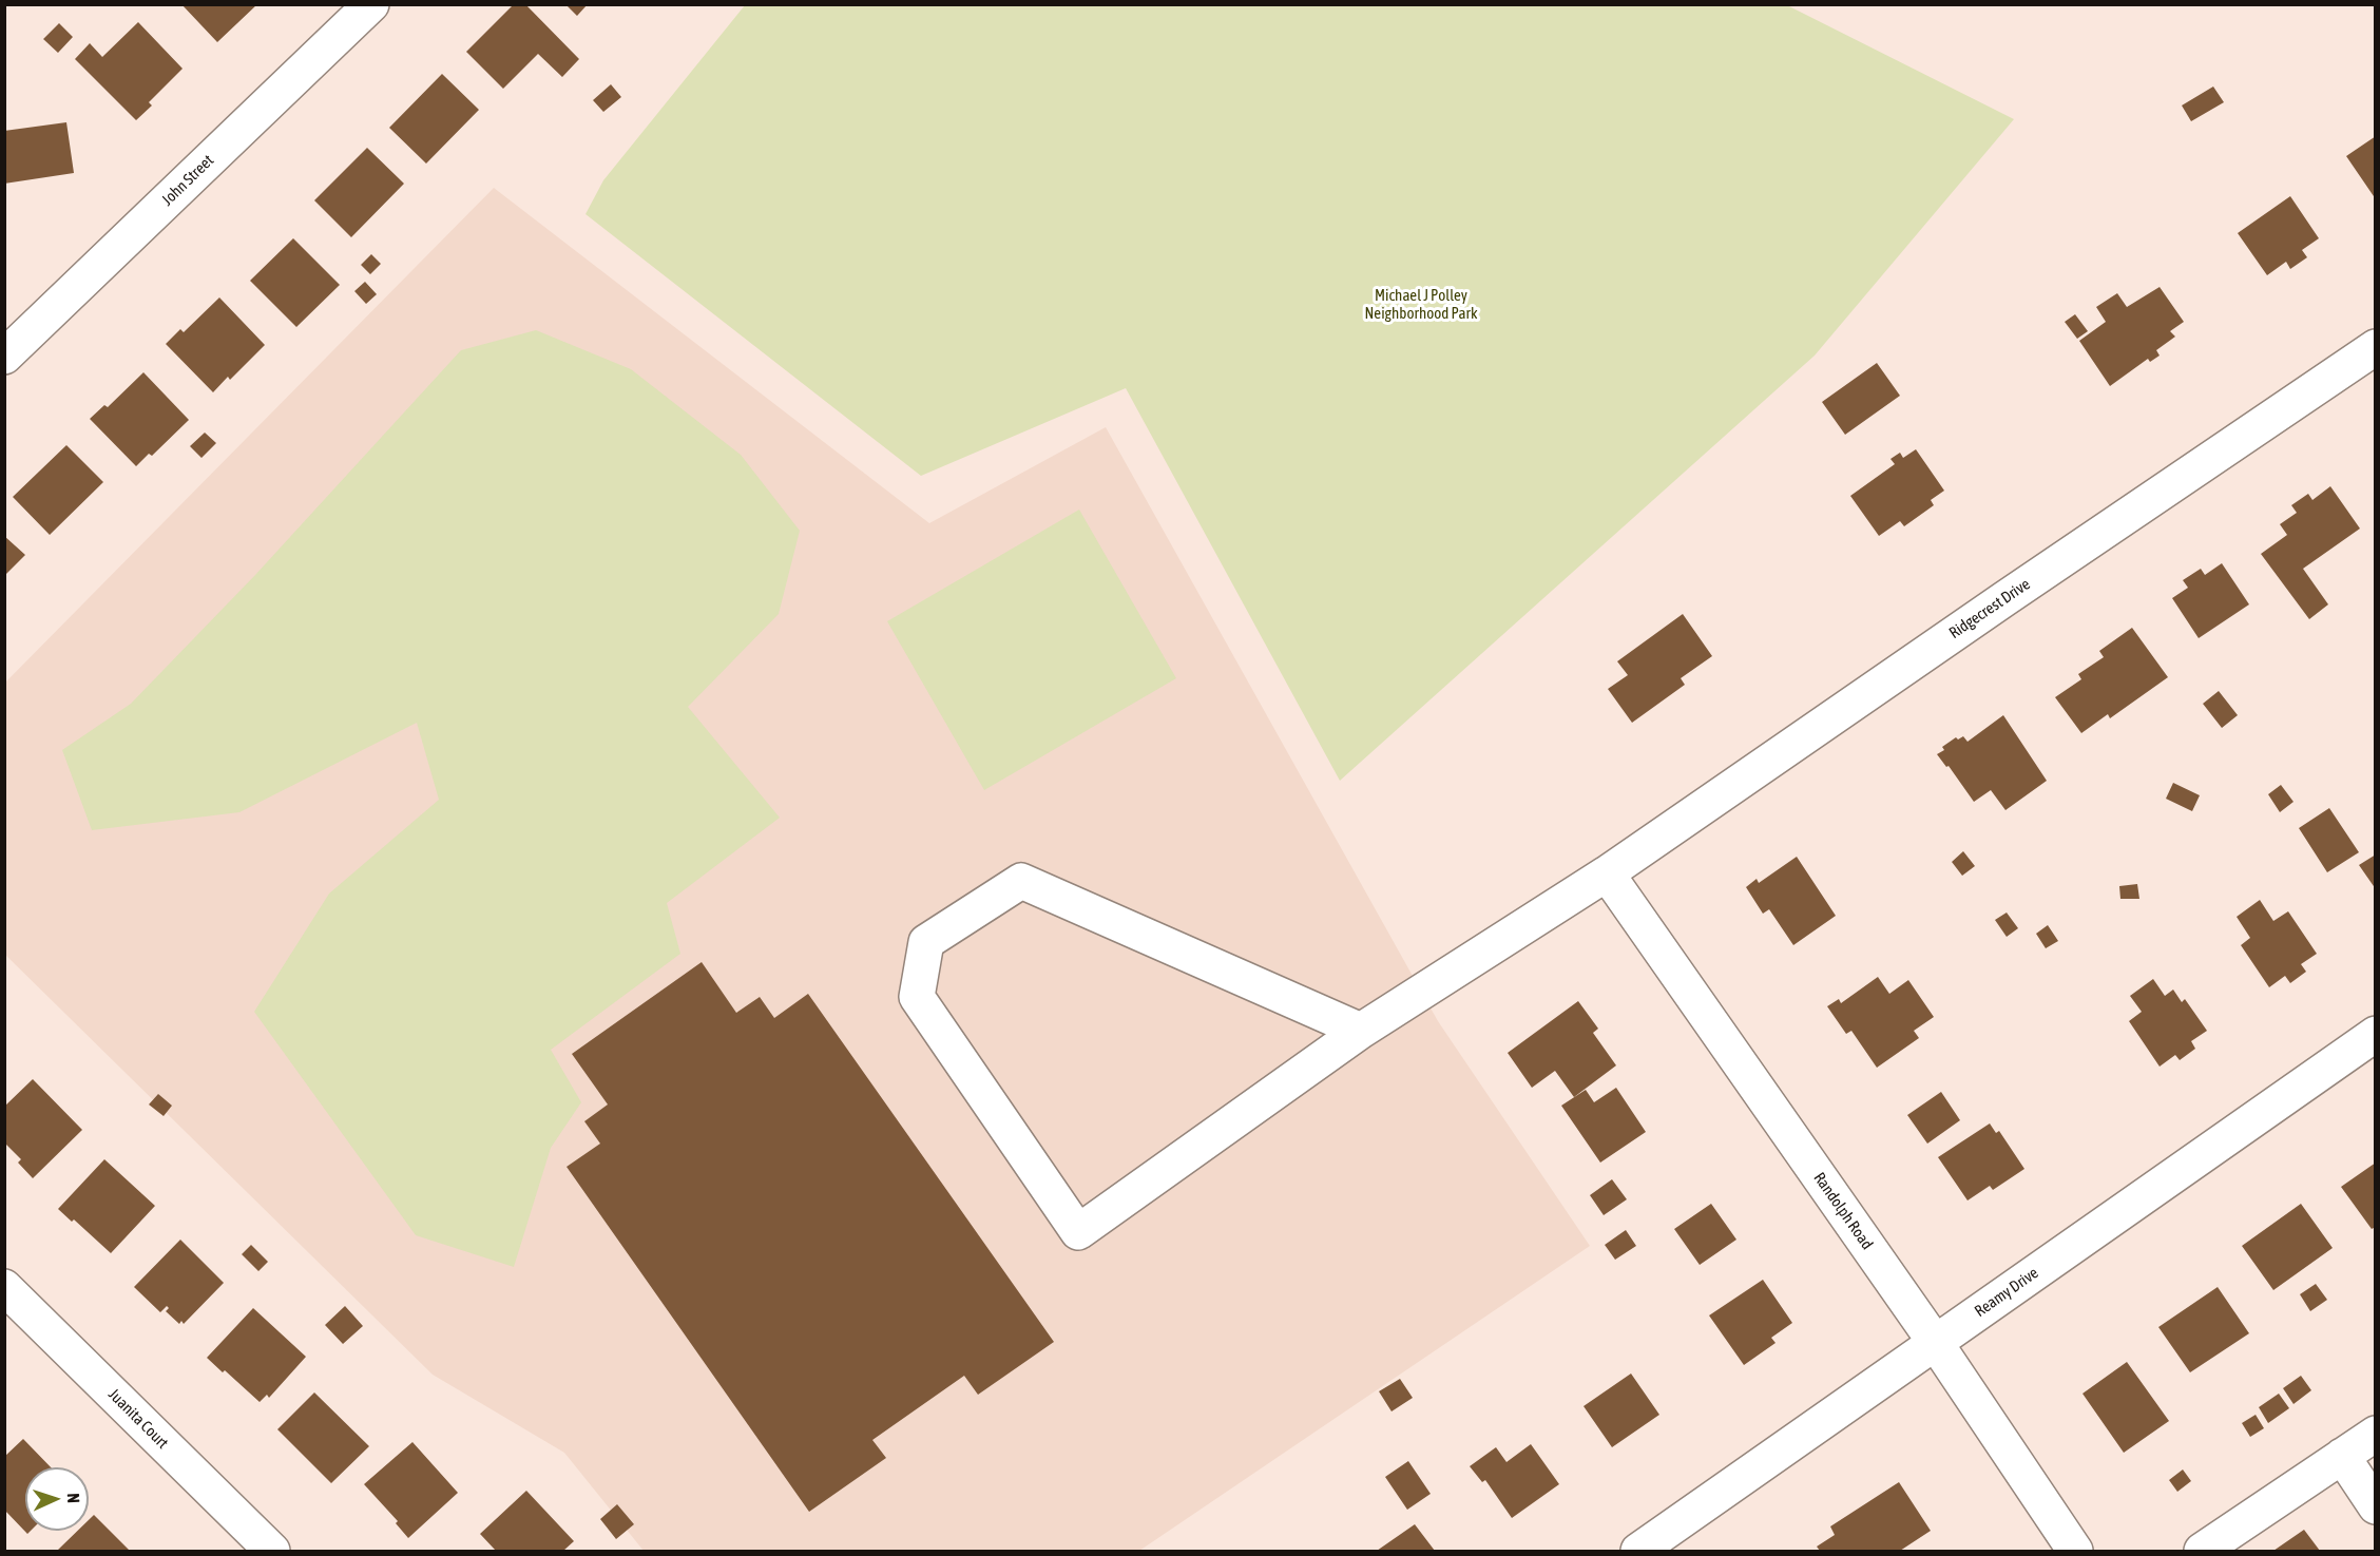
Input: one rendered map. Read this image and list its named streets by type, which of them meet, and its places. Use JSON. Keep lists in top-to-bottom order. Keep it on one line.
{"streets":{"street":["John Street","Ridgecrest Drive","Randolph Road","Reamy Drive","Juanita Court"]},"crossings":[["Ridgecrest Drive","Randolph Road"],["Randolph Road","Reamy Drive"]],"parks":["Michael J Polley Neighborhood Park"],"north":"right"}
